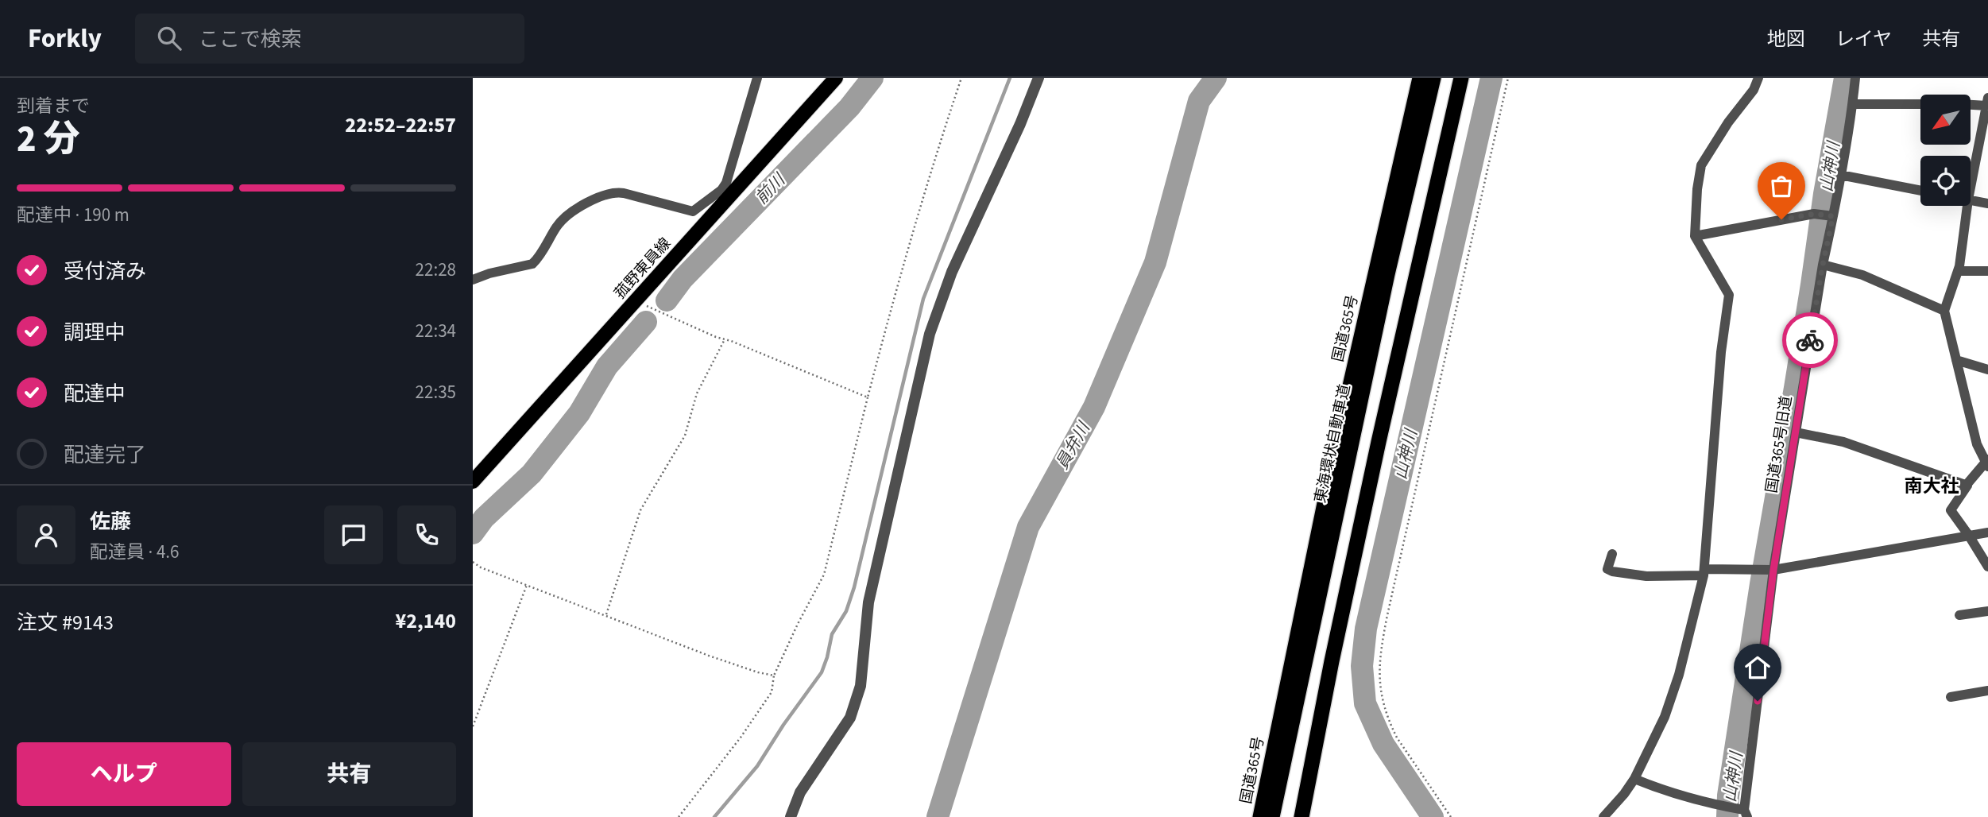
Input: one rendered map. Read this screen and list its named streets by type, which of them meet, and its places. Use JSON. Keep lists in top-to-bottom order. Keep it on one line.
{"streets":{"highway":["国道365号","東海環状自動車道"],"main road":["菰野東員線"],"street":["国道365号旧道"]},"districts":["南大社"],"water":["山神川","前川","員弁川"],"north":"bottom left","page":{"header":"Forkly","search":"ここで検索","nav":["地図","レイヤ","共有"],"heading":["2 分","到着まで","22:52–22:57"],"panel":["佐藤","配達員 · 4.6","注文 #9143","¥2,140"],"bar":"配達中 · 190 m","list":[["受付済み","22:28"],["調理中","22:34"],["配達中","22:35"],"配達完了"],"buttons":["ヘルプ","共有"]}}
